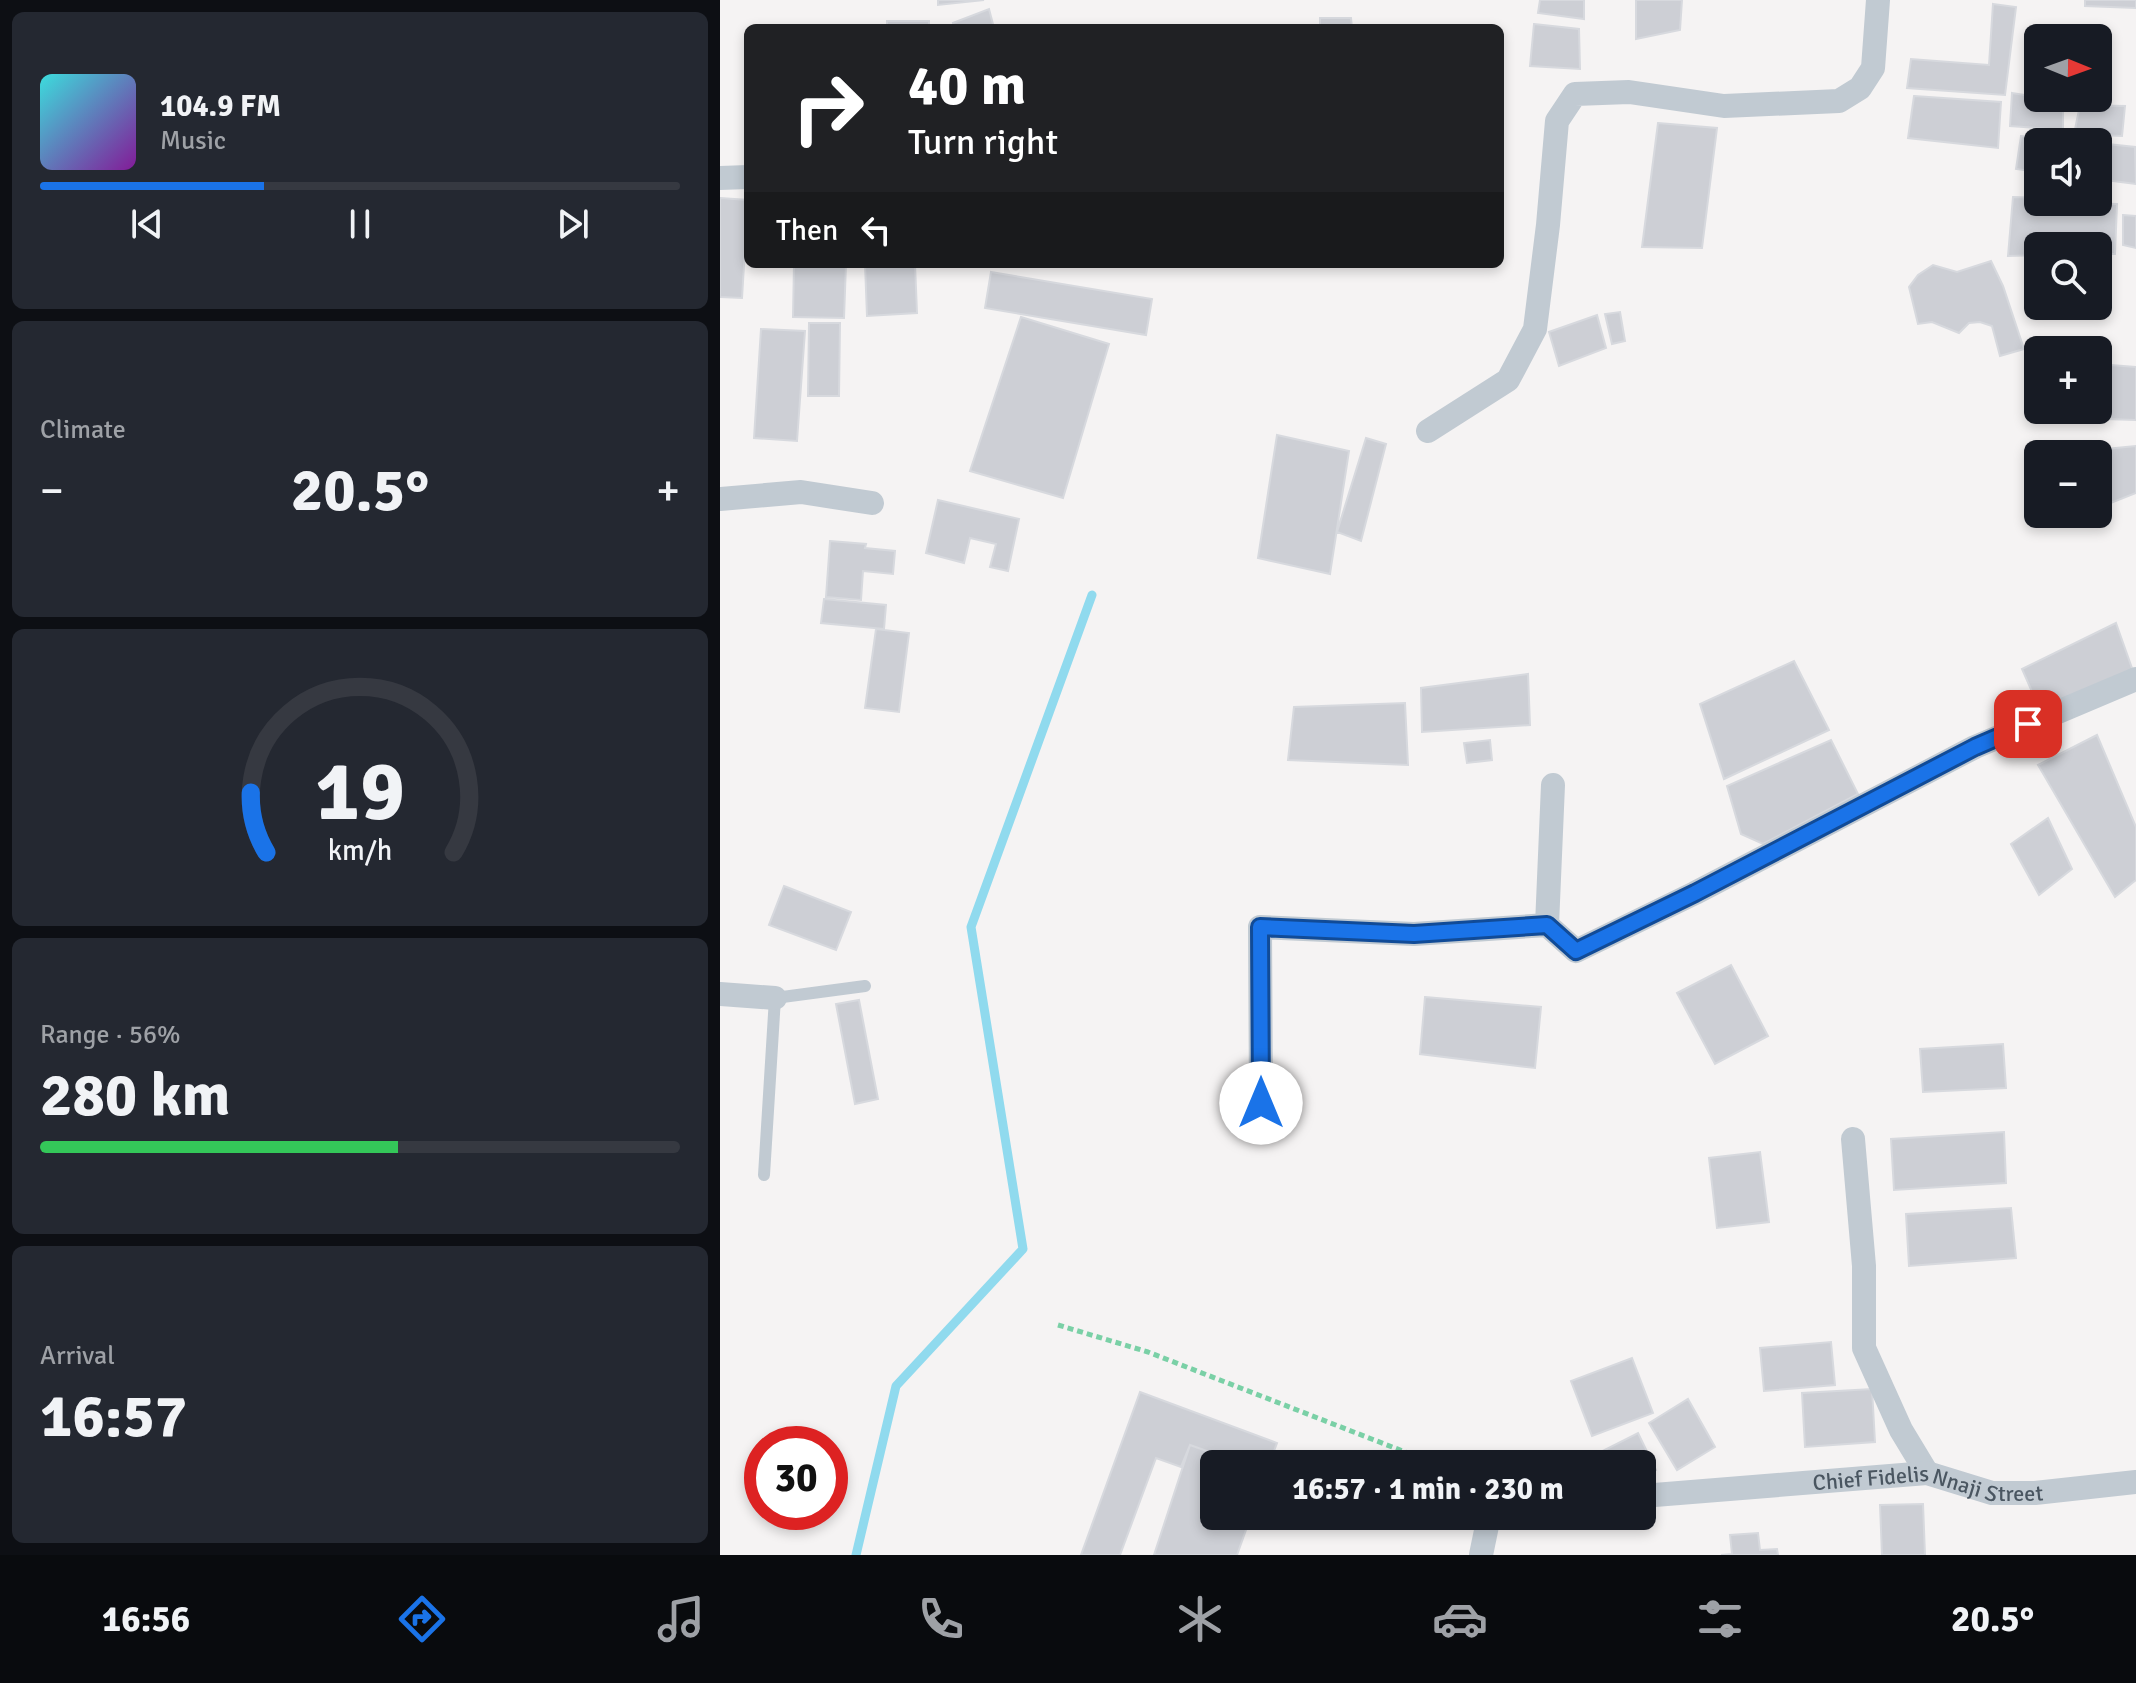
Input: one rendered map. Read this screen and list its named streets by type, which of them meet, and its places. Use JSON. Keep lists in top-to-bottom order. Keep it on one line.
{"streets":{"street":["Chief Fidelis Nnaji Street"]},"north":"right","page":{"map_buttons":["+","−"],"turn":["40 m","Turn right"],"song":["104.9 FM","Music"],"then":"Then","tile":["Climate",["Range · 56%","280 km"],["Arrival","16:57"]],"heat":["−","20.5°","+"],"limit":"30","trip":"16:57 · 1 min · 230 m","tabs":["16:56","20.5°"],"gauge":["19","km/h"]}}
